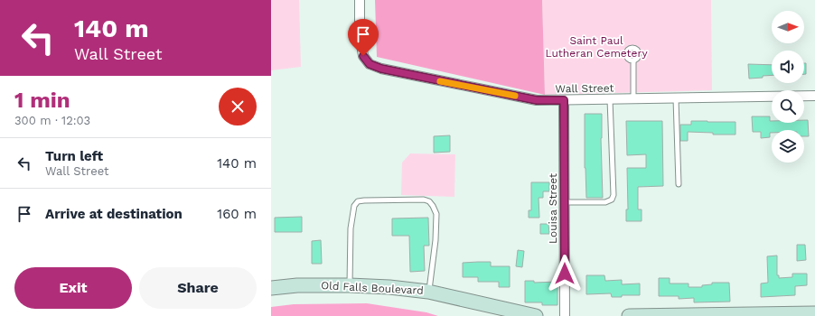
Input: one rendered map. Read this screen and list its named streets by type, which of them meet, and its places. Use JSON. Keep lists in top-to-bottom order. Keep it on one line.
{"streets":{"street":["Wall Street","Louisa Street","Old Falls Boulevard"]},"crossings":[["Wall Street","Louisa Street"]],"parks":["Saint Paul Lutheran Cemetery"],"north":"right","page":{"turn":["140 m","Wall Street"],"heading":["1 min","300 m · 12:03"],"list":[{"name":"Turn left","note":"Wall Street","value":"140 m"},{"name":"Arrive at destination","value":"160 m"}],"buttons":["Exit","Share"]}}
